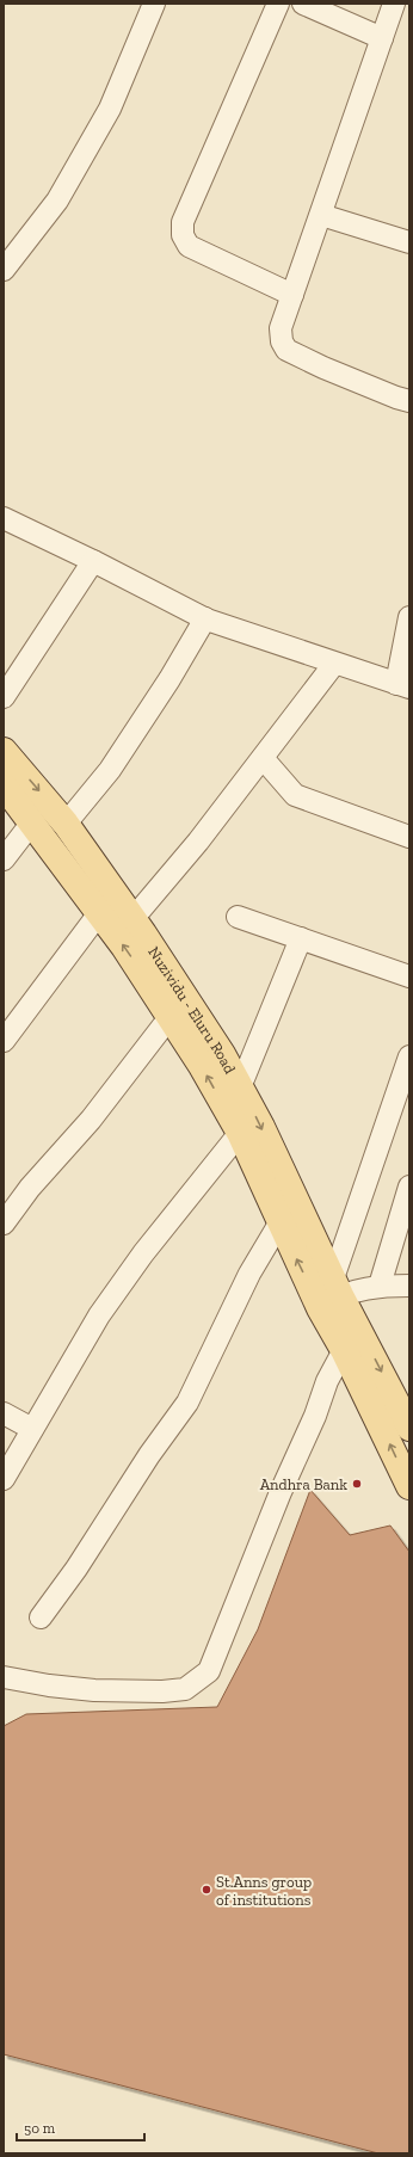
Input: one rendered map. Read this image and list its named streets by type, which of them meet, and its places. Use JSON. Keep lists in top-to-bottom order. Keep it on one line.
{"streets":{"main road":["Nuzividu - Eluru Road"]},"places":["Andhra Bank","St.Anns group of institutions"],"scale_bar":"50 m"}
